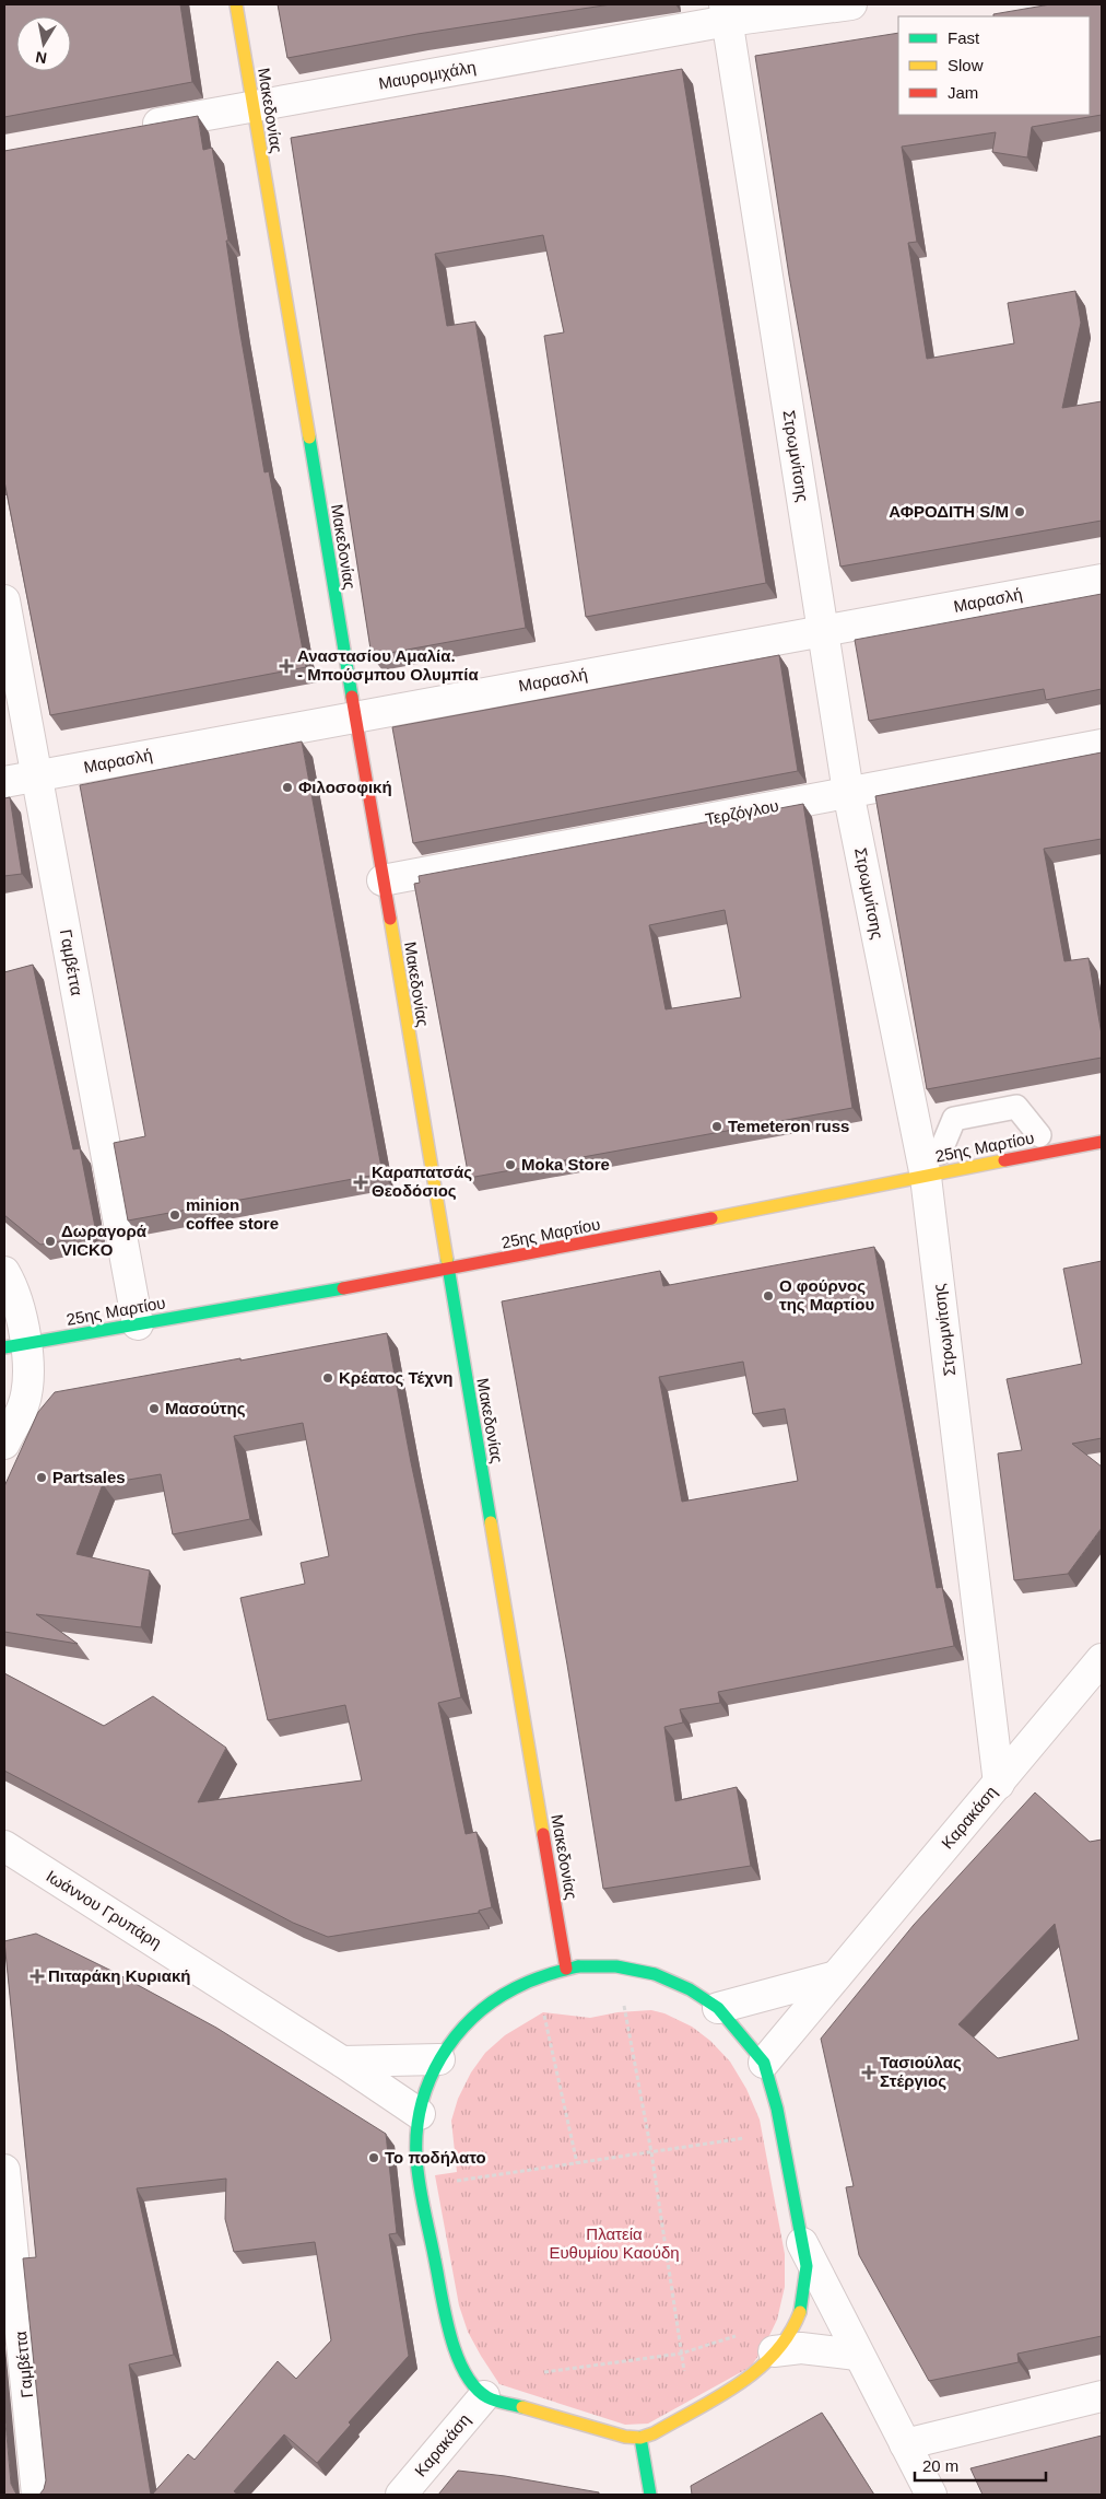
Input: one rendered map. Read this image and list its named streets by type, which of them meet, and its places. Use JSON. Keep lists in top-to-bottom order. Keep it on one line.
{"streets":{"street":["Μαυρομιχάλη","Μακεδονίας","Στρωμνίτσης","Μαρασλή","Τερζόγλου","Γαμβέττα","25ης Μαρτίου","Καρακάση","Ιωάννου Γρυπάρη"]},"crossings":[["Μαυρομιχάλη","Μακεδονίας"],["Μαυρομιχάλη","Στρωμνίτσης"],["Μακεδονίας","Μαρασλή"],["Μακεδονίας","Τερζόγλου"],["Μακεδονίας","25ης Μαρτίου"],["Στρωμνίτσης","Μαρασλή"],["Στρωμνίτσης","Τερζόγλου"],["Στρωμνίτσης","25ης Μαρτίου"],["Στρωμνίτσης","Καρακάση"],["Μαρασλή","Γαμβέττα"],["Γαμβέττα","25ης Μαρτίου"]],"parks":["Πλατεία Ευθυμίου Καούδη"],"places":{"other":["ΑΦΡΟΔΙΤΗ S/M","Φιλοσοφική","Temeteron russ","Moka Store","minion coffee store","Δωραγορά VICKO","Ο φούρνος της Μαρτίου","Κρέατος Τέχνη","Μασούτης","Partsales","Το ποδήλατο"],"health":["Αναστασίου Αμαλία. - Μπούσμπου Ολυμπία","Καραπατσάς Θεοδόσιος","Πιταράκη Κυριακή","Τασιούλας Στέργιος"]},"legend":["Fast","Slow","Jam"],"scale_bar":"20 m","north":"bottom"}
